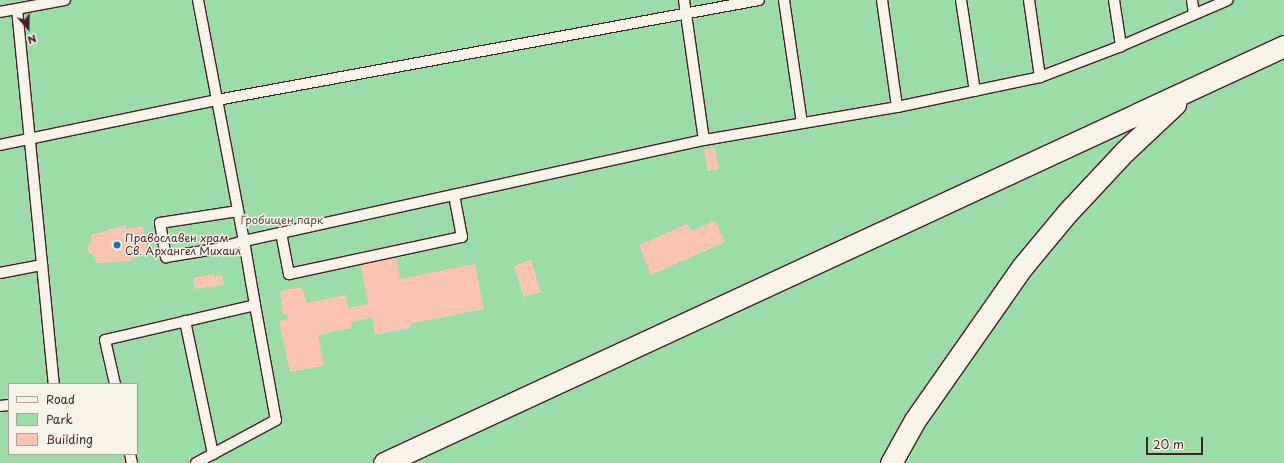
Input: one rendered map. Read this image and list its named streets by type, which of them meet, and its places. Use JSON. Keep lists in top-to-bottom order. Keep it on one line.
{"parks":["Гробищен парк"],"places":["Православен храм Св. Архангел Михаил"],"legend":["Road","Park","Building"],"scale_bar":"20 m","north":"bottom"}
